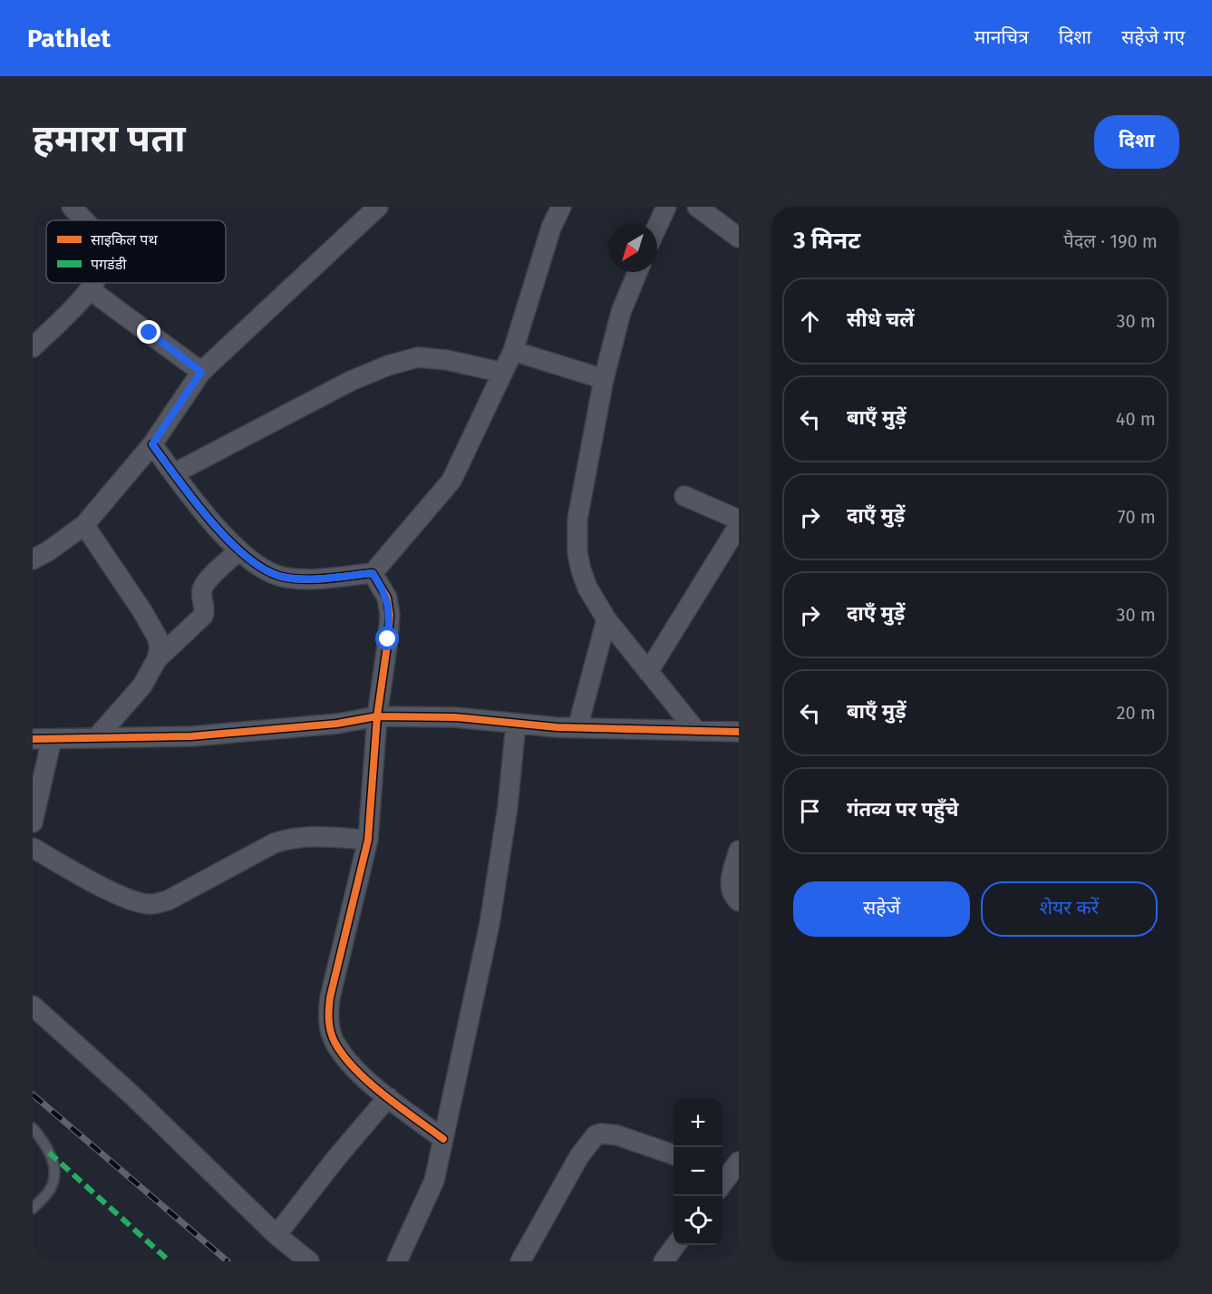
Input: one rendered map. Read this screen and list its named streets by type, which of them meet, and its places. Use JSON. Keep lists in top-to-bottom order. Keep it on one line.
{"legend":["साइकिल पथ","पगडंडी"],"north":"bottom left","page":{"header":"Pathlet","nav":["मानचित्र","दिशा","सहेजे गए"],"buttons":["दिशा",["सहेजें","शेयर करें"]],"title":"हमारा पता","heading":["3 मिनट","पैदल · 190 m"],"list":[["सीधे चलें","30 m"],["बाएँ मुड़ें","40 m"],["दाएँ मुड़ें","70 m"],["दाएँ मुड़ें","30 m"],["बाएँ मुड़ें","20 m"],"गंतव्य पर पहुँचे"],"map_buttons":["+","−"]}}
